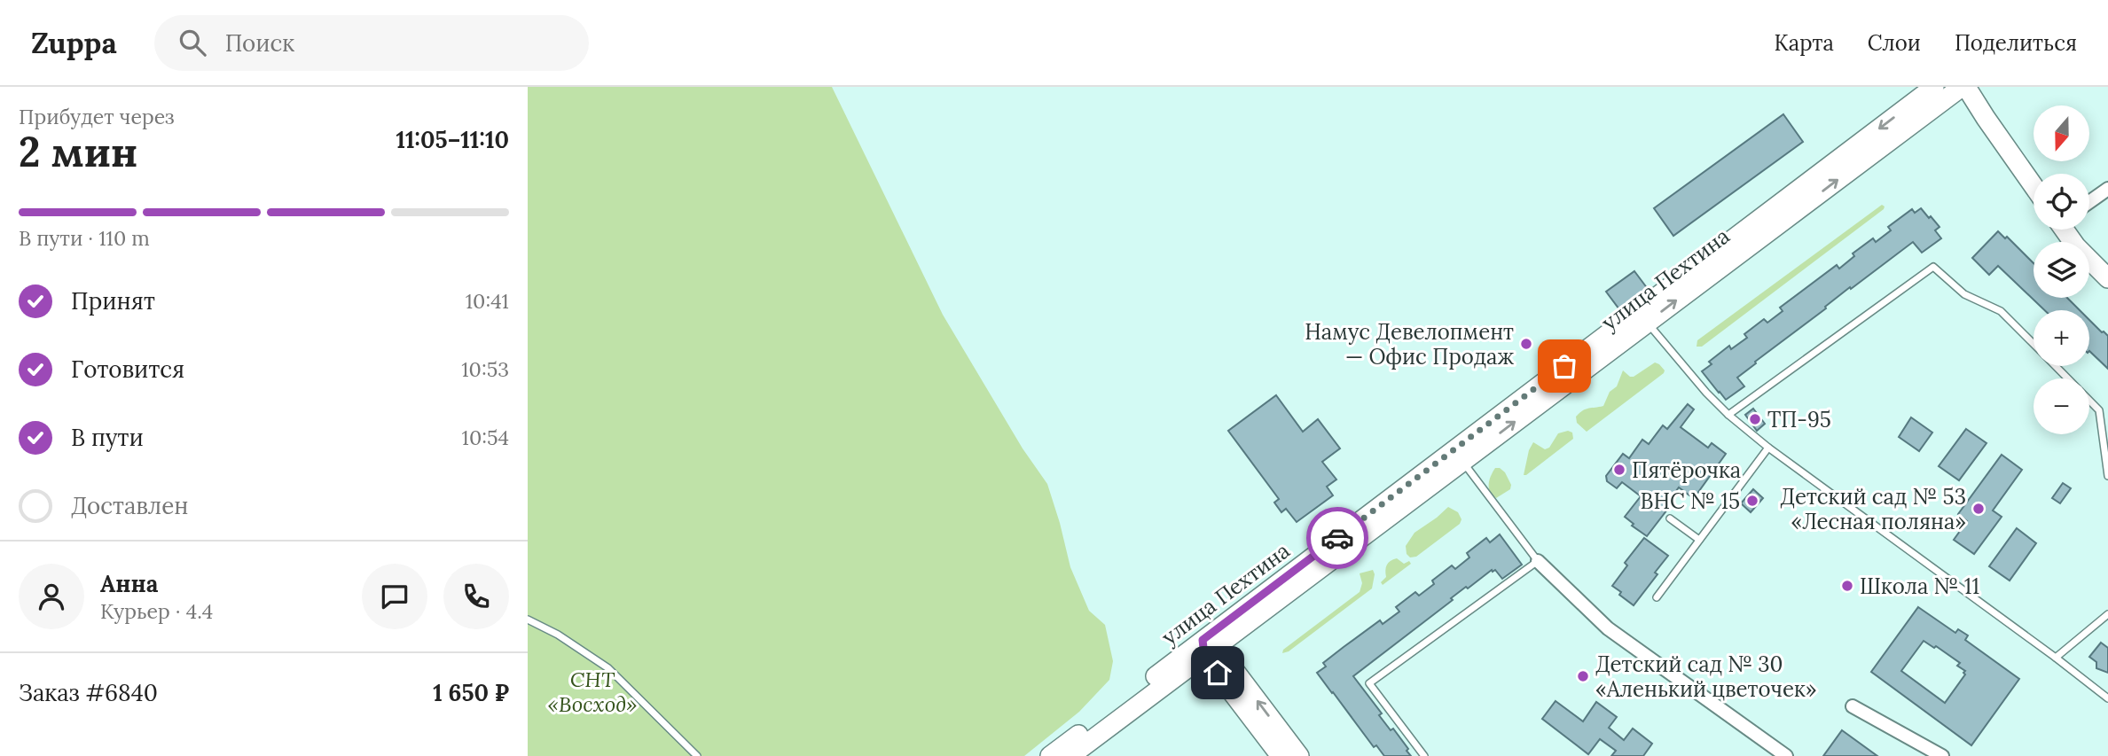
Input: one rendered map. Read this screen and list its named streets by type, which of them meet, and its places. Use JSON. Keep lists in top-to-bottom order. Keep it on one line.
{"streets":{"street":["улица Пехтина"]},"parks":["СНТ «Восход»"],"places":["Намус Девелопмент — Офис Продаж","ТП-95","Пятёрочка","ВНС № 15","Детский сад № 53 «Лесная поляна»","Школа № 11","Детский сад № 30 «Аленький цветочек»"],"north":"bottom","page":{"header":"Zuppa","search":"Поиск","nav":["Карта","Слои","Поделиться"],"heading":["2 мин","Прибудет через","11:05–11:10"],"panel":["Анна","Курьер · 4.4","Заказ #6840","1 650 ₽"],"map_buttons":["+","−"],"bar":"В пути · 110 m","list":[["Принят","10:41"],["Готовится","10:53"],["В пути","10:54"],"Доставлен"]}}
